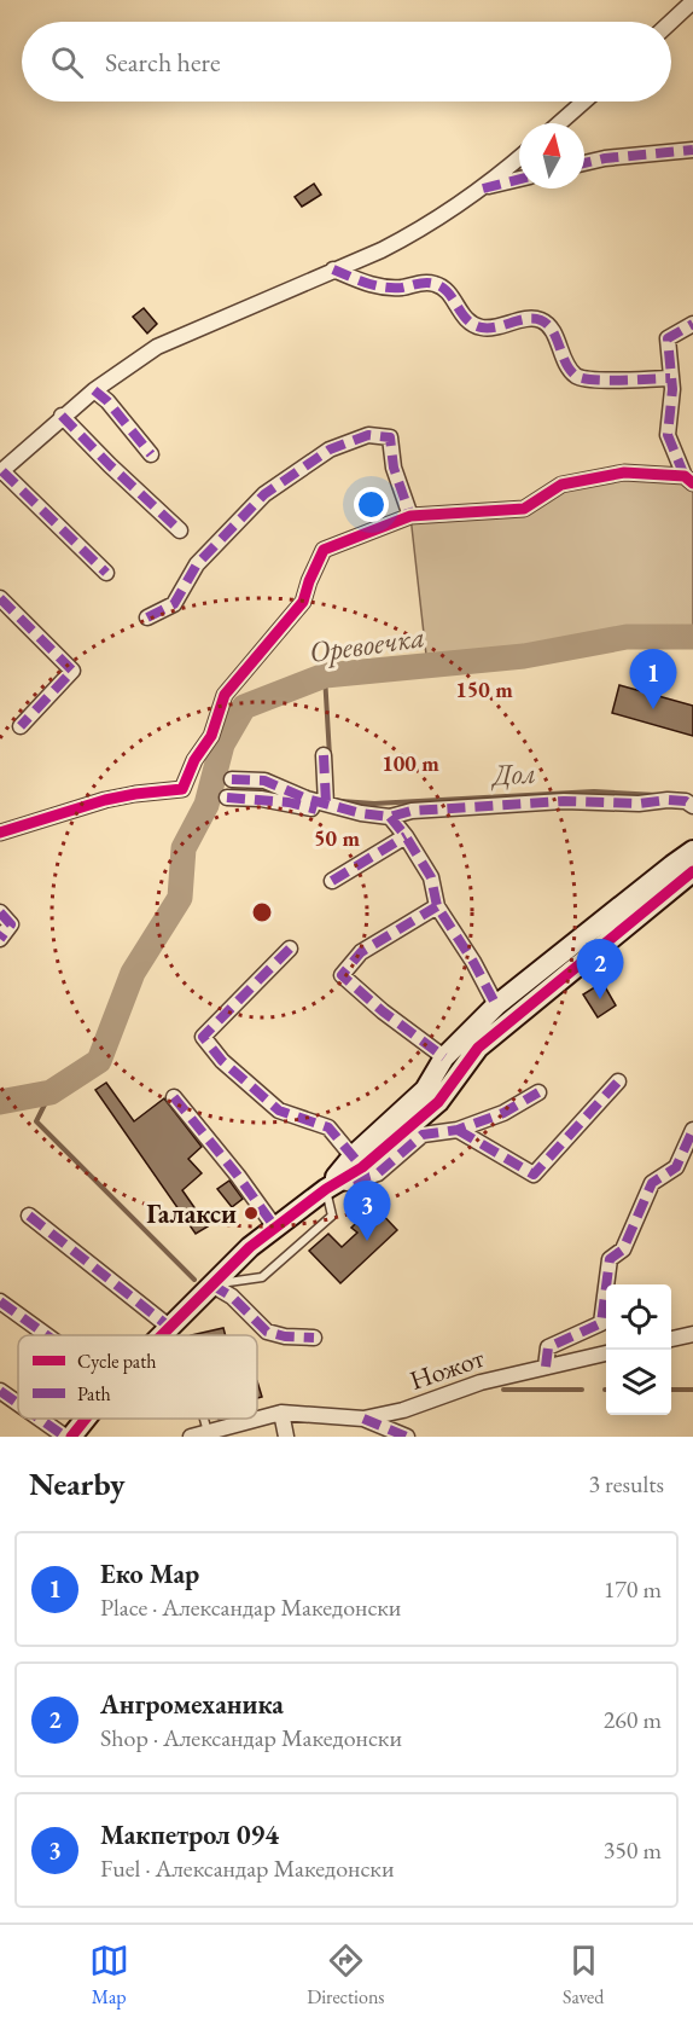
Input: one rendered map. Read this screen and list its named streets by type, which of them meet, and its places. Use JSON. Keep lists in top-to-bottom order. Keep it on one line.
{"streets":{"street":["Ножот"]},"water":["Оревоечка","Дол"],"places":["Галакси"],"legend":["Cycle path","Path"],"north":"top","page":{"search":"Search here","pins":["1","2","3"],"heading":["Nearby","3 results"],"list":[{"mark":"1","name":"Еко Мар","note":"Place · Александар Македонски","value":"170 m"},{"mark":"2","name":"Ангромеханика","note":"Shop · Александар Македонски","value":"260 m"},{"mark":"3","name":"Макпетрол 094","note":"Fuel · Александар Македонски","value":"350 m"}],"nav":["Map","Directions","Saved"]},"rings":["150 m","100 m","50 m"]}
